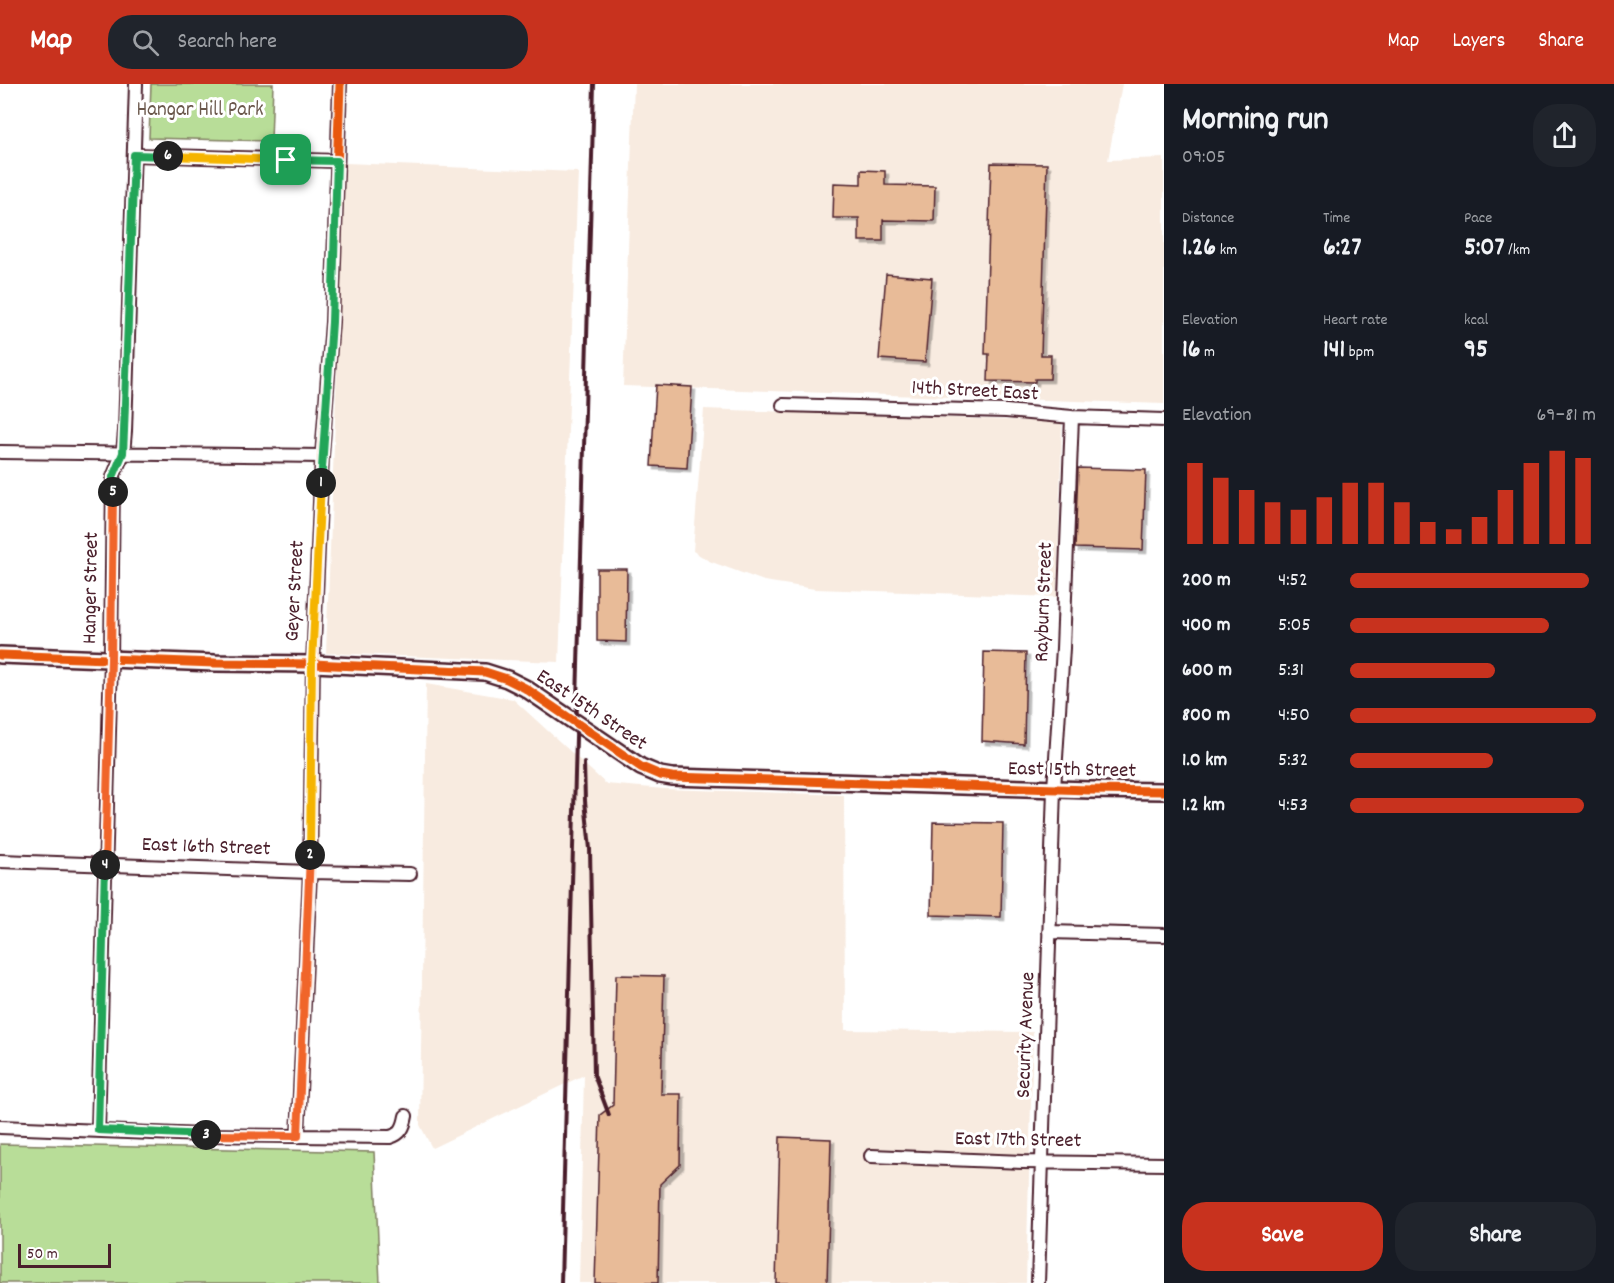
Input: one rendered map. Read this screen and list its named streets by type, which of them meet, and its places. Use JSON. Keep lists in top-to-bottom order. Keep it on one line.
{"streets":{"street":["14th Street East","Hanger Street","Geyer Street","Rayburn Street","East 15th Street","East 16th Street","Security Avenue","East 17th Street"]},"crossings":[["14th Street East","Rayburn Street"],["Hanger Street","East 15th Street"],["Hanger Street","East 16th Street"],["Geyer Street","East 15th Street"],["Geyer Street","East 16th Street"],["Rayburn Street","East 15th Street"],["Rayburn Street","Security Avenue"],["East 15th Street","Security Avenue"],["Security Avenue","East 17th Street"]],"parks":["Hangar Hill Park"],"scale_bar":"50 m","page":{"header":"Map","search":"Search here","nav":["Map","Layers","Share"],"heading":["Morning run","09:05"],"pins":["6","1","5","2","4","3"],"stats":[["Distance","1.26 km"],["Time","6:27"],["Pace","5:07 /km"],["Elevation","16 m"],["Heart rate","141 bpm"],["kcal","95"]],"chart":["Elevation","69–81 m"],"list":[{"name":"200 m","note":"4:52"},{"name":"400 m","note":"5:05"},{"name":"600 m","note":"5:31"},{"name":"800 m","note":"4:50"},{"name":"1.0 km","note":"5:32"},{"name":"1.2 km","note":"4:53"}],"buttons":["Save","Share"],"scale":"50 m"}}
